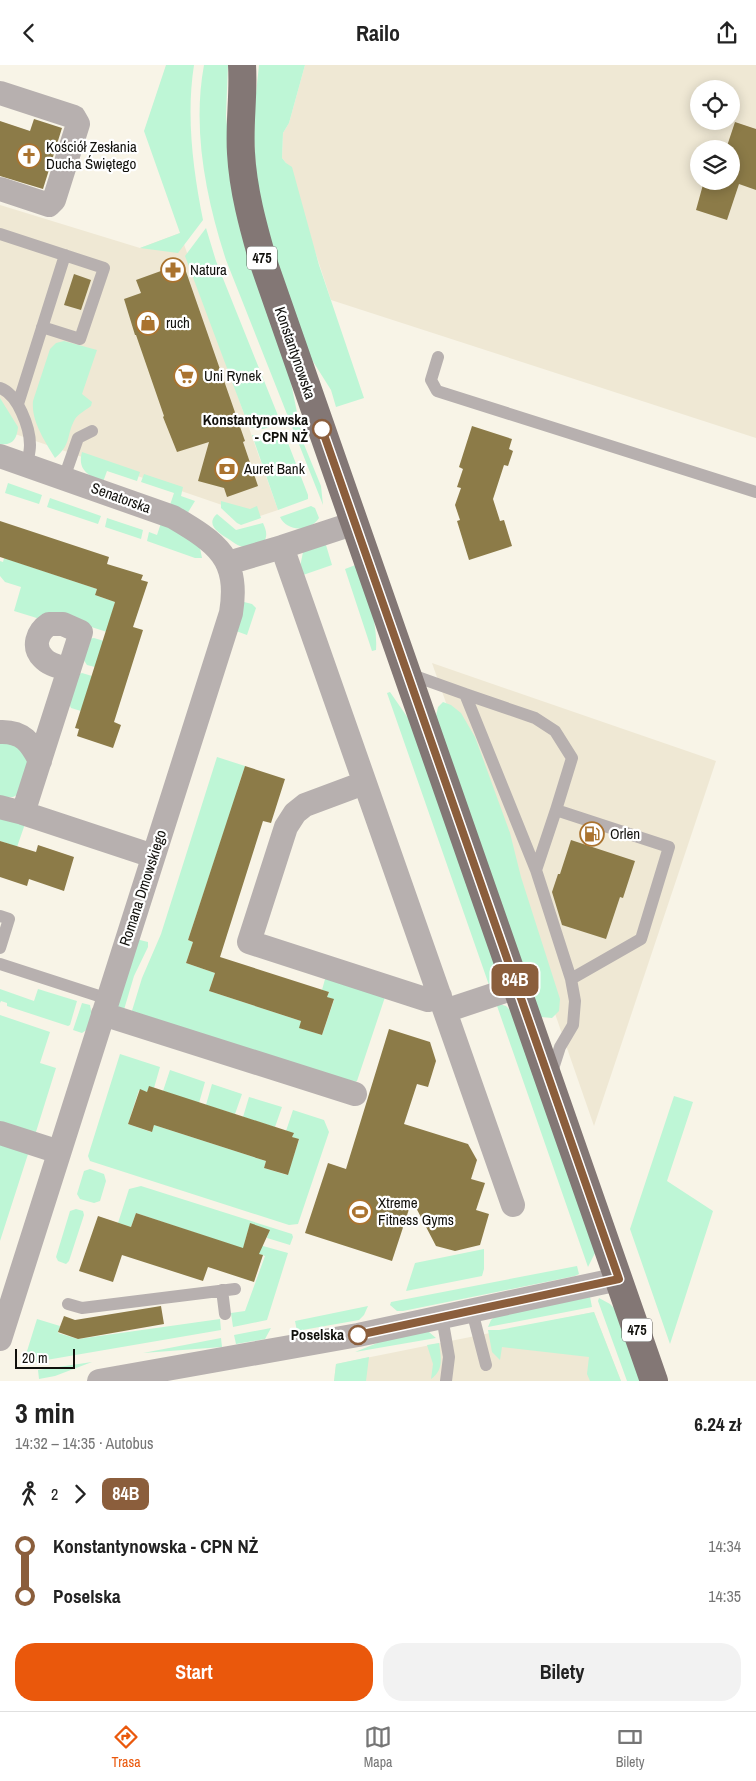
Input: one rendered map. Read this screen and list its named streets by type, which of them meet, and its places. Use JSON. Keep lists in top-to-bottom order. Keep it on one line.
{"streets":{"main road":["475","Konstantynowska"],"street":["Senatorska","Romana Dmowskiego"]},"crossings":[["Senatorska","Romana Dmowskiego"]],"places":{"church":["Kościół Zesłania Ducha Świętego"],"pharmacy":["Natura"],"shop":["ruch"],"supermarket":["Uni Rynek"],"other":["Konstantynowska - CPN NŻ","Poselska"],"bank":["Auret Bank"],"fuel station":["Orlen"],"sports":["Xtreme Fitness Gyms"]},"lines":["bus line 84B"],"scale_bar":"20 m","page":{"header":"Railo","on_map":"84B","scale":"20 m","heading":["3 min","14:32 – 14:35 · Autobus","6.24 zł"],"legs":["2","84B"],"list":[{"name":"Konstantynowska - CPN NŻ","value":"14:34"},{"name":"Poselska","value":"14:35"}],"buttons":["Start","Bilety"],"tabs":["Trasa","Mapa","Bilety"]}}
